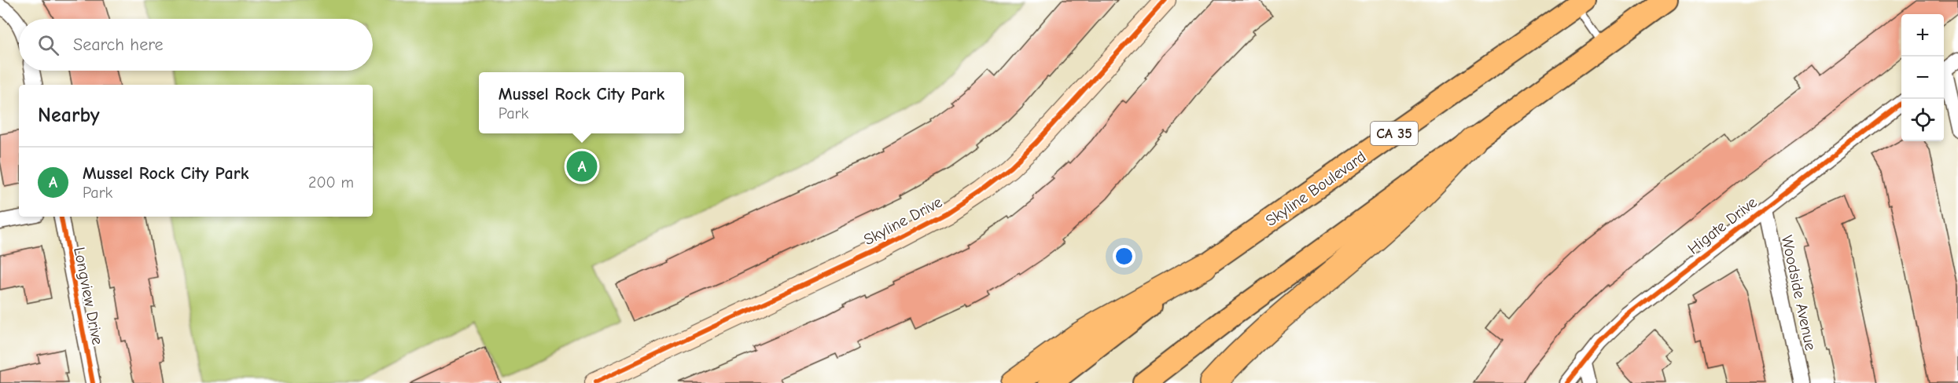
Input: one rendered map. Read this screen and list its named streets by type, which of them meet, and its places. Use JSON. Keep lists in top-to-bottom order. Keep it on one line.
{"streets":{"main road":["CA 35","Skyline Boulevard"],"street":["Skyline Drive","Higate Drive","Woodside Avenue","Longview Drive"]},"crossings":[["Higate Drive","Woodside Avenue"]],"page":{"map_buttons":["+","−"],"search":"Search here","popup":["Mussel Rock City Park","Park"],"heading":"Nearby","list":[{"mark":"A","name":"Mussel Rock City Park","note":"Park","value":"200 m"}],"pins":"A"}}
